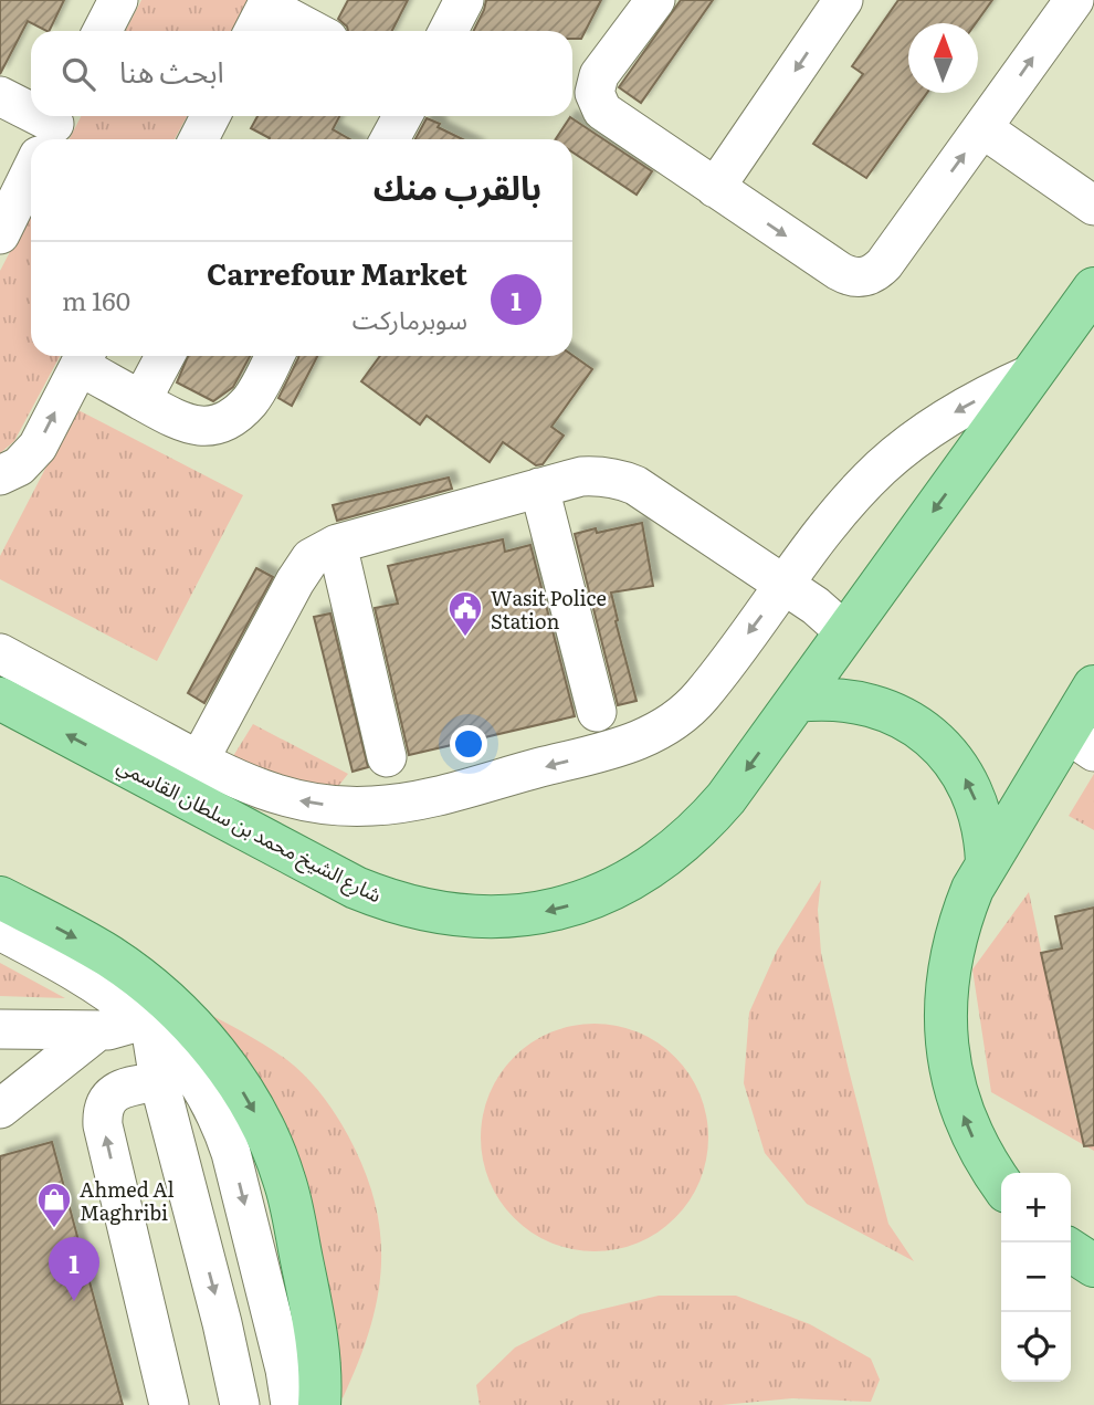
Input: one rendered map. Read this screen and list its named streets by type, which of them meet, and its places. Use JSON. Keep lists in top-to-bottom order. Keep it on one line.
{"streets":{"main road":["شارع الشيخ محمد بن سلطان القاسمي"]},"one_way":["شارع الشيخ محمد بن سلطان القاسمي"],"places":{"public building":["Wasit Police Station"],"shop":["Ahmed Al Maghribi"]},"north":"top","page":{"search":"ابحث هنا","heading":"بالقرب منك","list":[{"mark":"1","name":"Carrefour Market","note":"سوبرماركت","value":"160 m"}],"map_buttons":["+","−"],"pins":"1"}}
